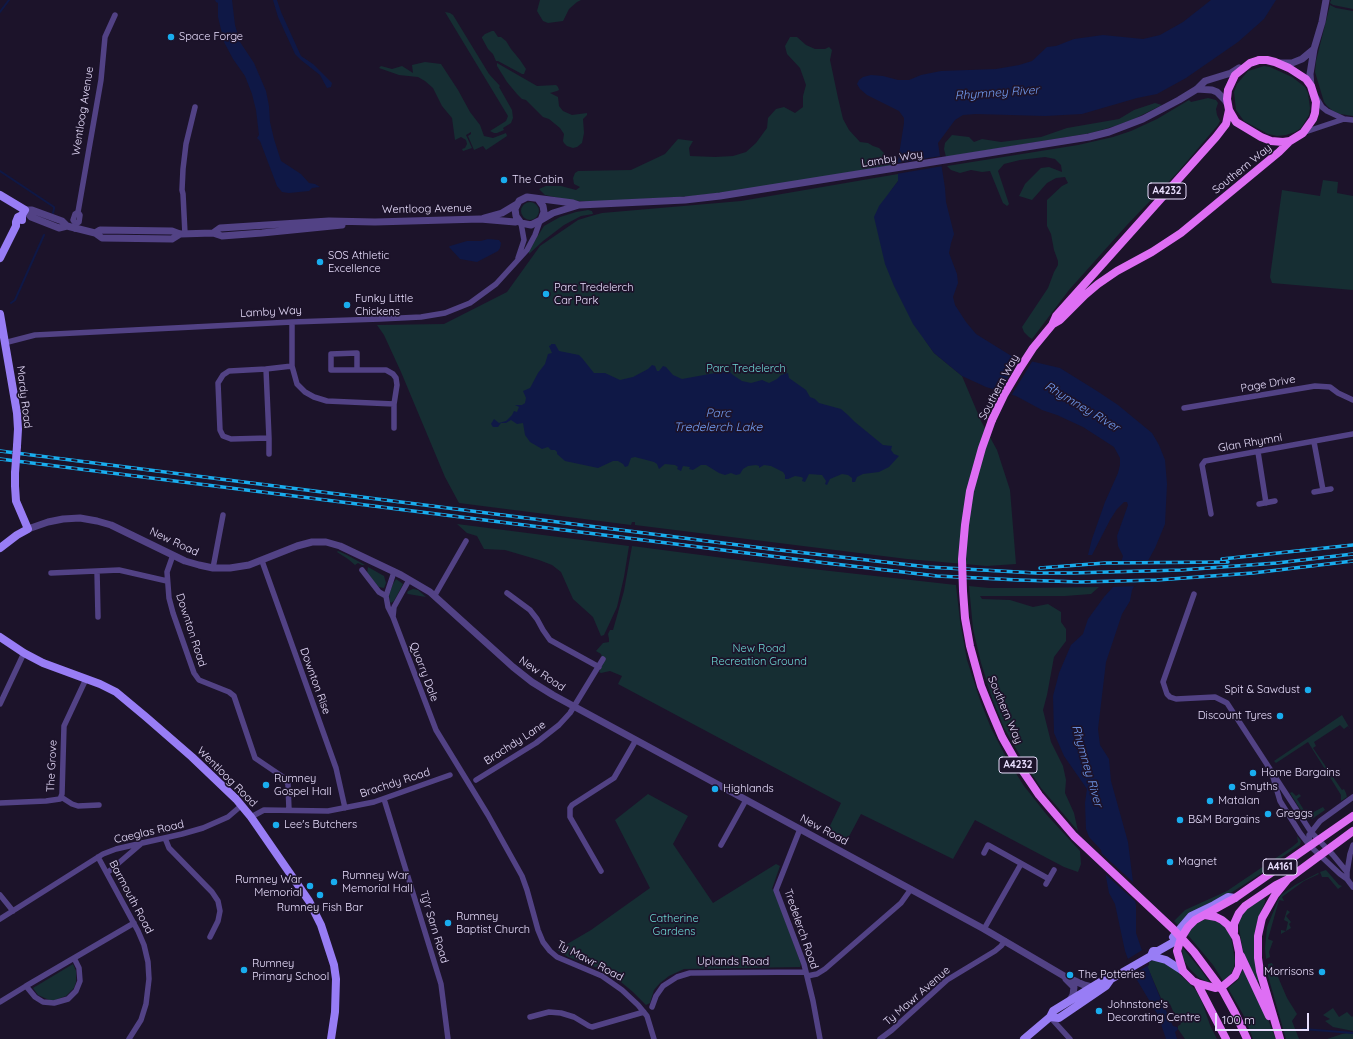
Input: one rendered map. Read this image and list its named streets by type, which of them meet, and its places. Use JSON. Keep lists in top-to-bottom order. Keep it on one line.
{"streets":{"main road":["Wentloog Avenue","Southern Way","A4232","Mardy Road","New Road","Wentloog Road","A4161"],"street":["Lamby Way","Page Drive","Glan Rhymni","Downton Road","Quarry Dale","Downton Rise","Brachdy Lane","The Grove","Brachdy Road","Caeglas Road","Barmouth Road","Tŷ'r Sarn Road","Tredelerch Road","Ty Mawr Road","Uplands Road","Ty Mawr Avenue"]},"crossings":[["Wentloog Avenue","Lamby Way"],["Lamby Way","Southern Way"],["Lamby Way","Mardy Road"],["Mardy Road","New Road"],["New Road","Downton Road"],["New Road","Downton Rise"],["New Road","Brachdy Lane"],["New Road","Tredelerch Road"],["New Road","Uplands Road"],["New Road","Ty Mawr Avenue"],["Downton Road","Brachdy Road"],["Quarry Dale","Ty Mawr Road"],["Downton Rise","Brachdy Road"],["The Grove","Wentloog Road"],["Wentloog Road","Brachdy Road"],["Wentloog Road","Caeglas Road"],["Brachdy Road","Tŷ'r Sarn Road"],["Caeglas Road","Barmouth Road"],["Tredelerch Road","Uplands Road"]],"water":["Rhymney River","Parc Tredelerch Lake"],"parks":["Parc Tredelerch","New Road Recreation Ground","Catherine Gardens"],"places":["Space Forge","The Cabin","SOS Athletic Excellence","Parc Tredelerch Car Park","Funky Little Chickens","Spit & Sawdust","Discount Tyres","Home Bargains","Rumney Gospel Hall","Smyths","Highlands","Matalan","Greggs","B&M Bargains","Lee's Butchers","Magnet","Rumney War Memorial Hall","Rumney War Memorial","Rumney Fish Bar","Rumney Baptist Church","Rumney Primary School","Morrisons","The Potteries","Johnstone's Decorating Centre"],"scale_bar":"100 m"}
